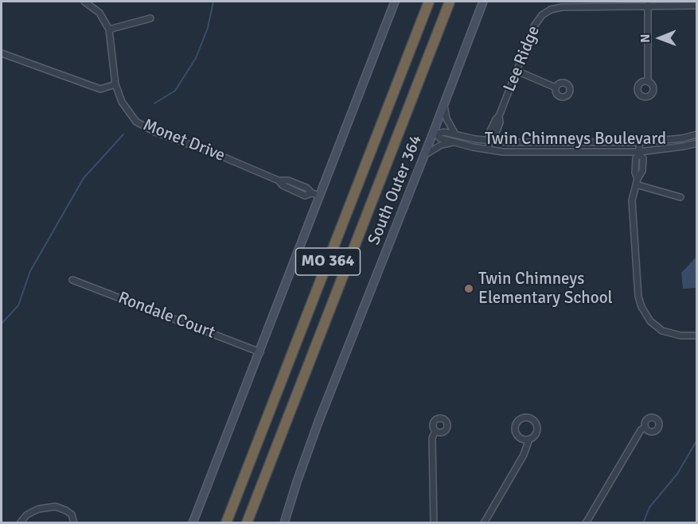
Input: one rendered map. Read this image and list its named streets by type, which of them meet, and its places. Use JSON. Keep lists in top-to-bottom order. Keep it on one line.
{"streets":{"highway":["MO 364"],"main road":["South Outer 364"],"street":["Lee Ridge","Twin Chimneys Boulevard","Monet Drive","Rondale Court"]},"crossings":[["Lee Ridge","Twin Chimneys Boulevard"],["Twin Chimneys Boulevard","South Outer 364"]],"places":["Twin Chimneys Elementary School"],"north":"left"}
